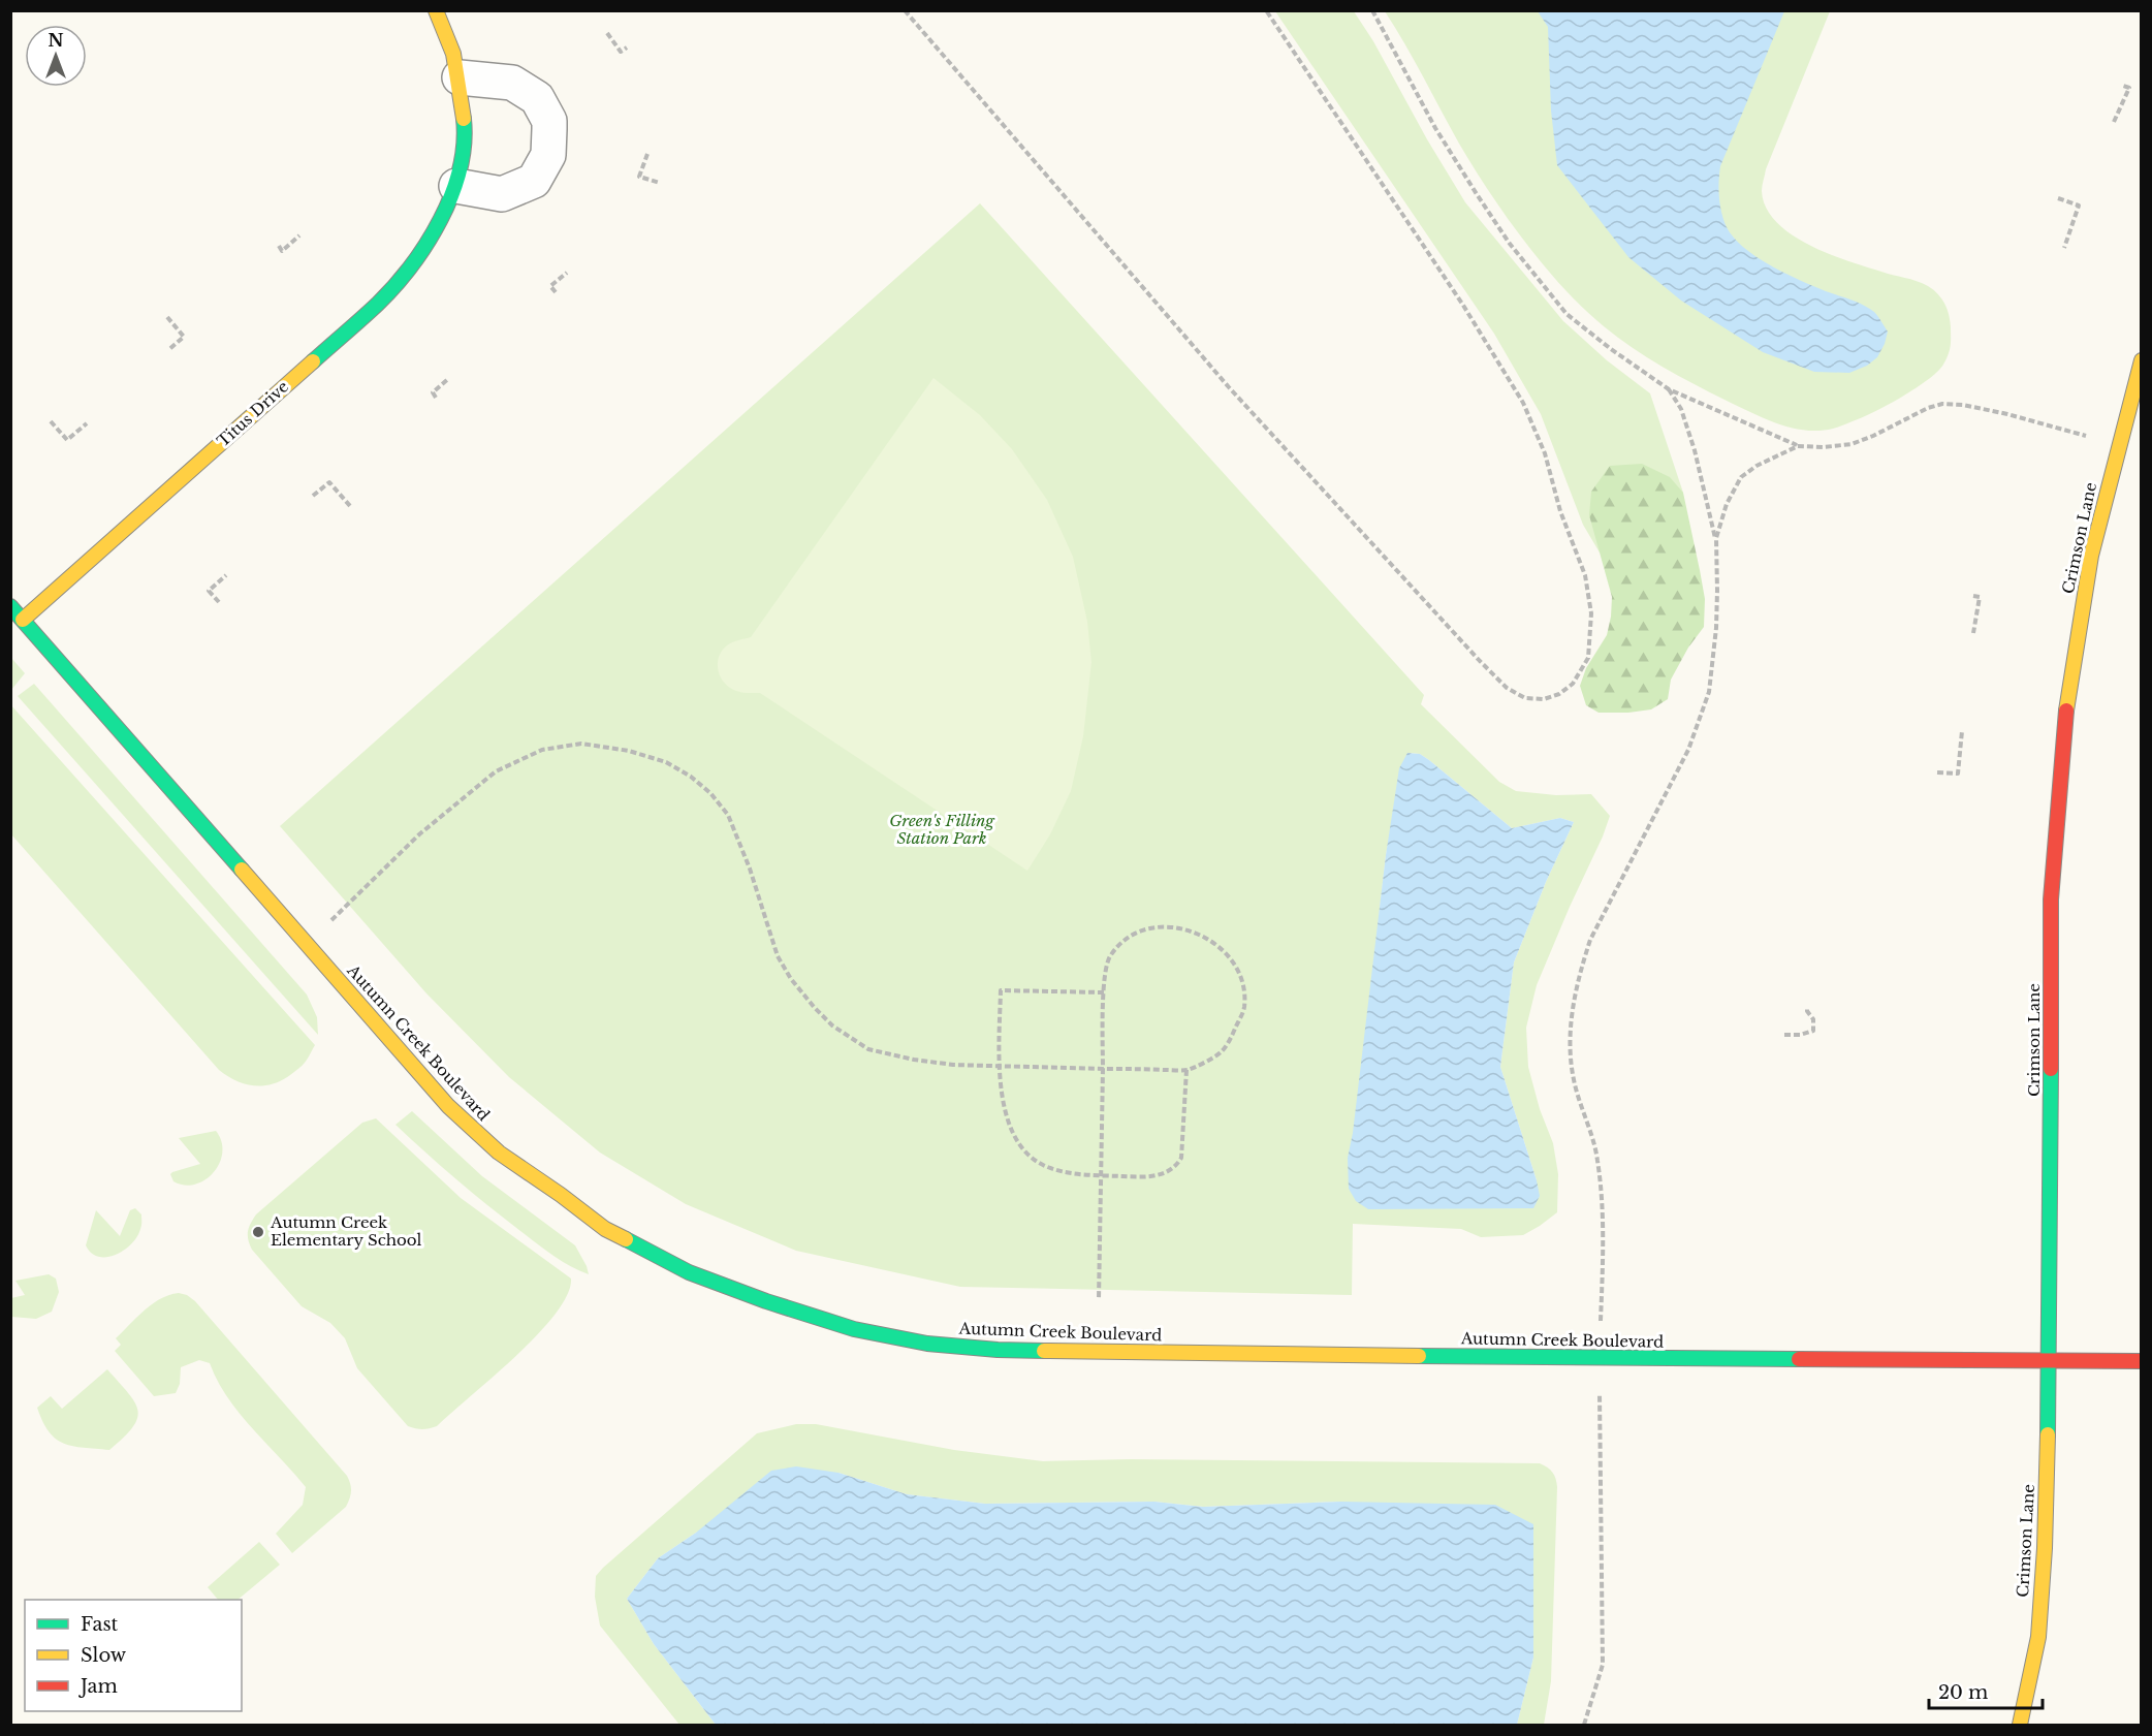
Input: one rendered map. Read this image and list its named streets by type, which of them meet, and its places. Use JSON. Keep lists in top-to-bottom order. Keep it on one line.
{"streets":{"street":["Titus Drive","Crimson Lane","Autumn Creek Boulevard"]},"crossings":[["Titus Drive","Autumn Creek Boulevard"],["Crimson Lane","Autumn Creek Boulevard"]],"parks":["Green's Filling Station Park"],"places":["Autumn Creek Elementary School"],"legend":["Fast","Slow","Jam"],"scale_bar":"20 m","north":"top"}
